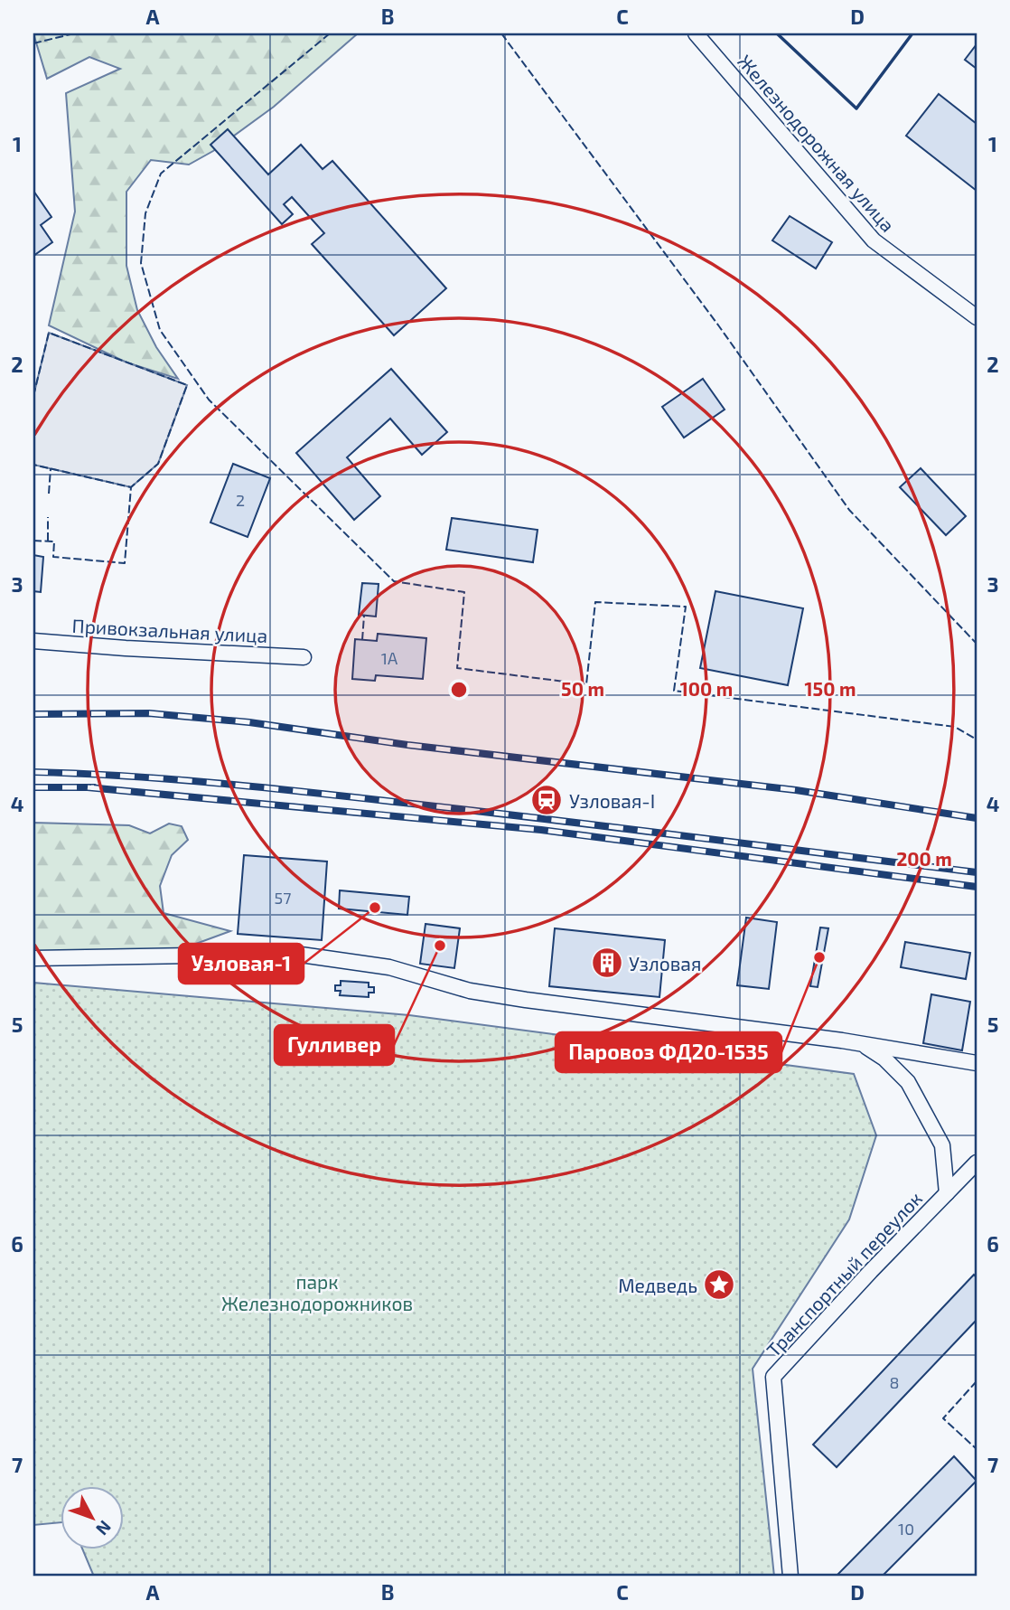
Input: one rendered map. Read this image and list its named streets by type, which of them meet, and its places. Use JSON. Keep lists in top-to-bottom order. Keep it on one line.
{"streets":{"street":["Железнодорожная улица","Привокзальная улица","Транспортный переулок"]},"parks":["парк Железнодорожников"],"places":{"station":["Узловая-I"],"other":["Узловая-1","Гулливер","Паровоз ФД20-1535"],"building":["Узловая"],"place":["Медведь"]},"house_numbers":["2","1А","57","8","10"],"north":"bottom right","grid":{"columns":["A","B","C","D"],"rows":["1","2","3","4","5","6","7"]},"rings":["50 m","100 m","150 m","200 m"]}
